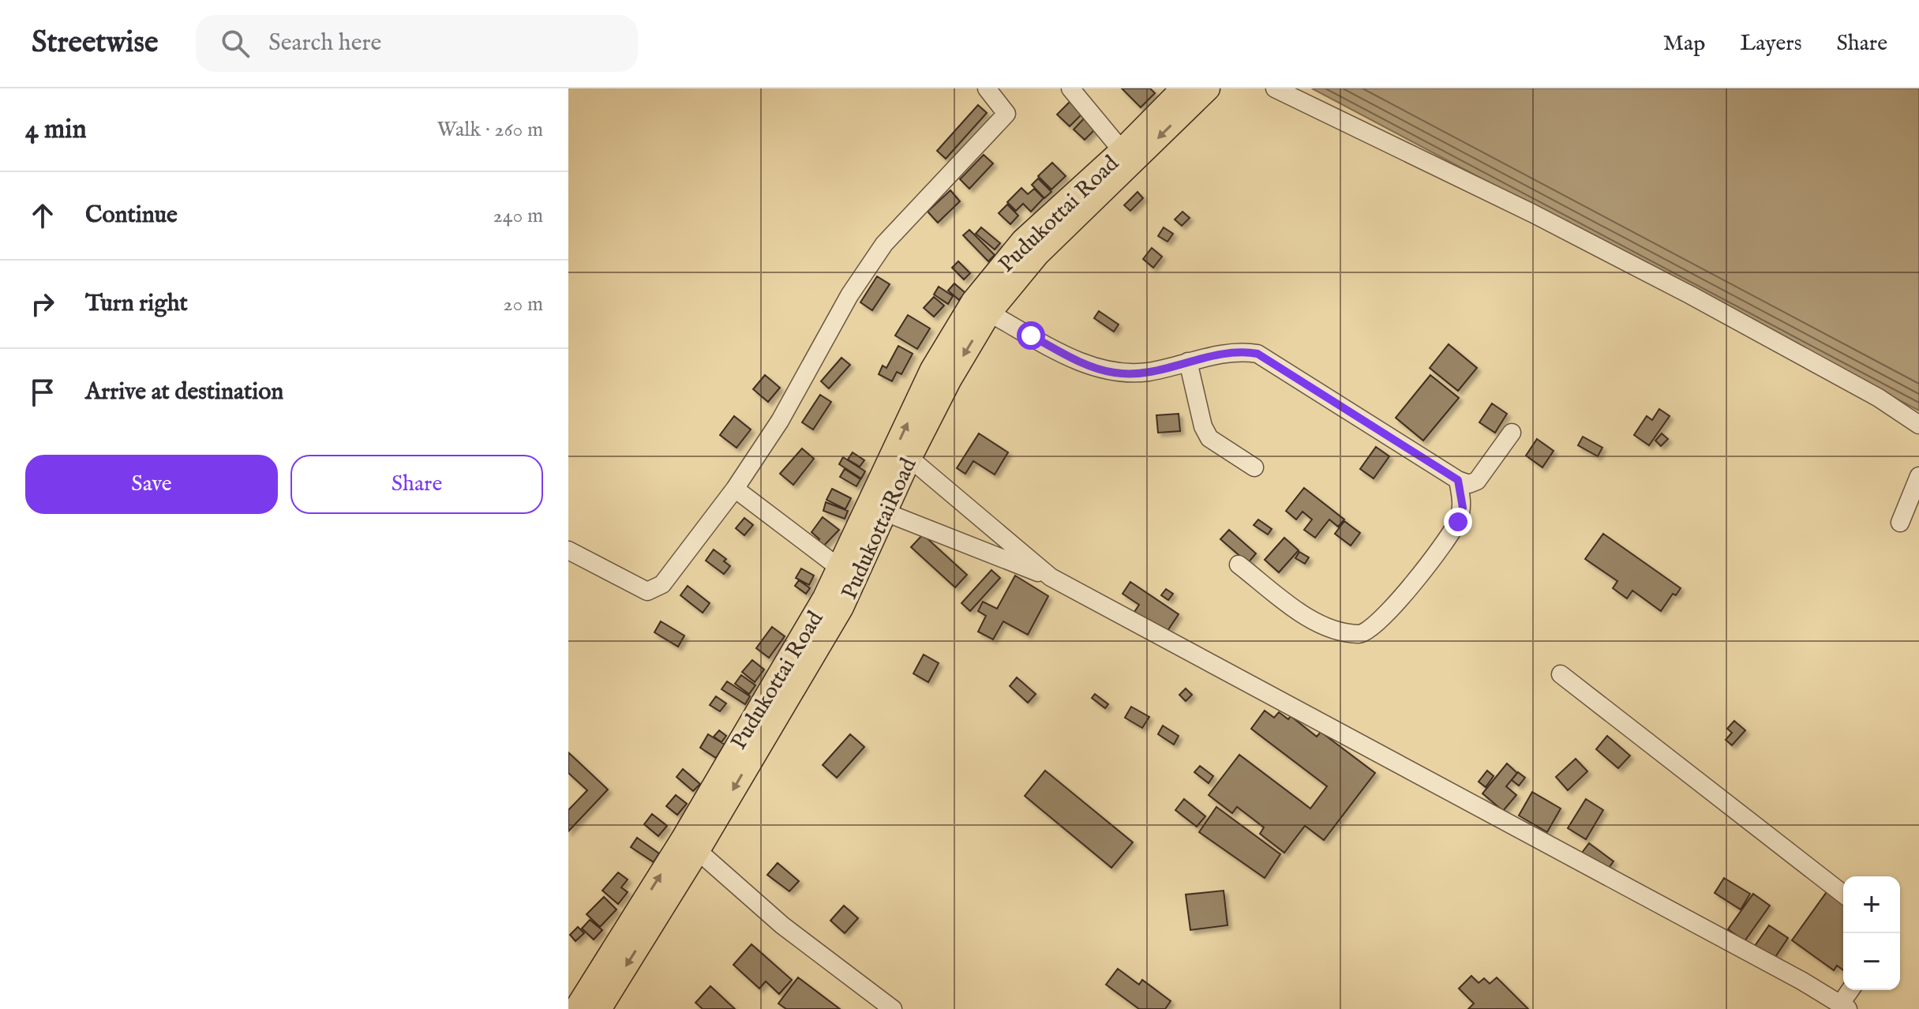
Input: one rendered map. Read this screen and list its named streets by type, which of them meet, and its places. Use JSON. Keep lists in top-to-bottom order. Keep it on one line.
{"streets":{"highway":["Pudukottai Road","PudukottaiRoad"]},"crossings":[["Pudukottai Road","PudukottaiRoad"]],"one_way":["Pudukottai Road","PudukottaiRoad"],"page":{"header":"Streetwise","search":"Search here","nav":["Map","Layers","Share"],"heading":["4 min","Walk · 260 m"],"list":[["Continue","240 m"],["Turn right","20 m"],"Arrive at destination"],"buttons":["Save","Share"],"map_buttons":["+","−"]}}
